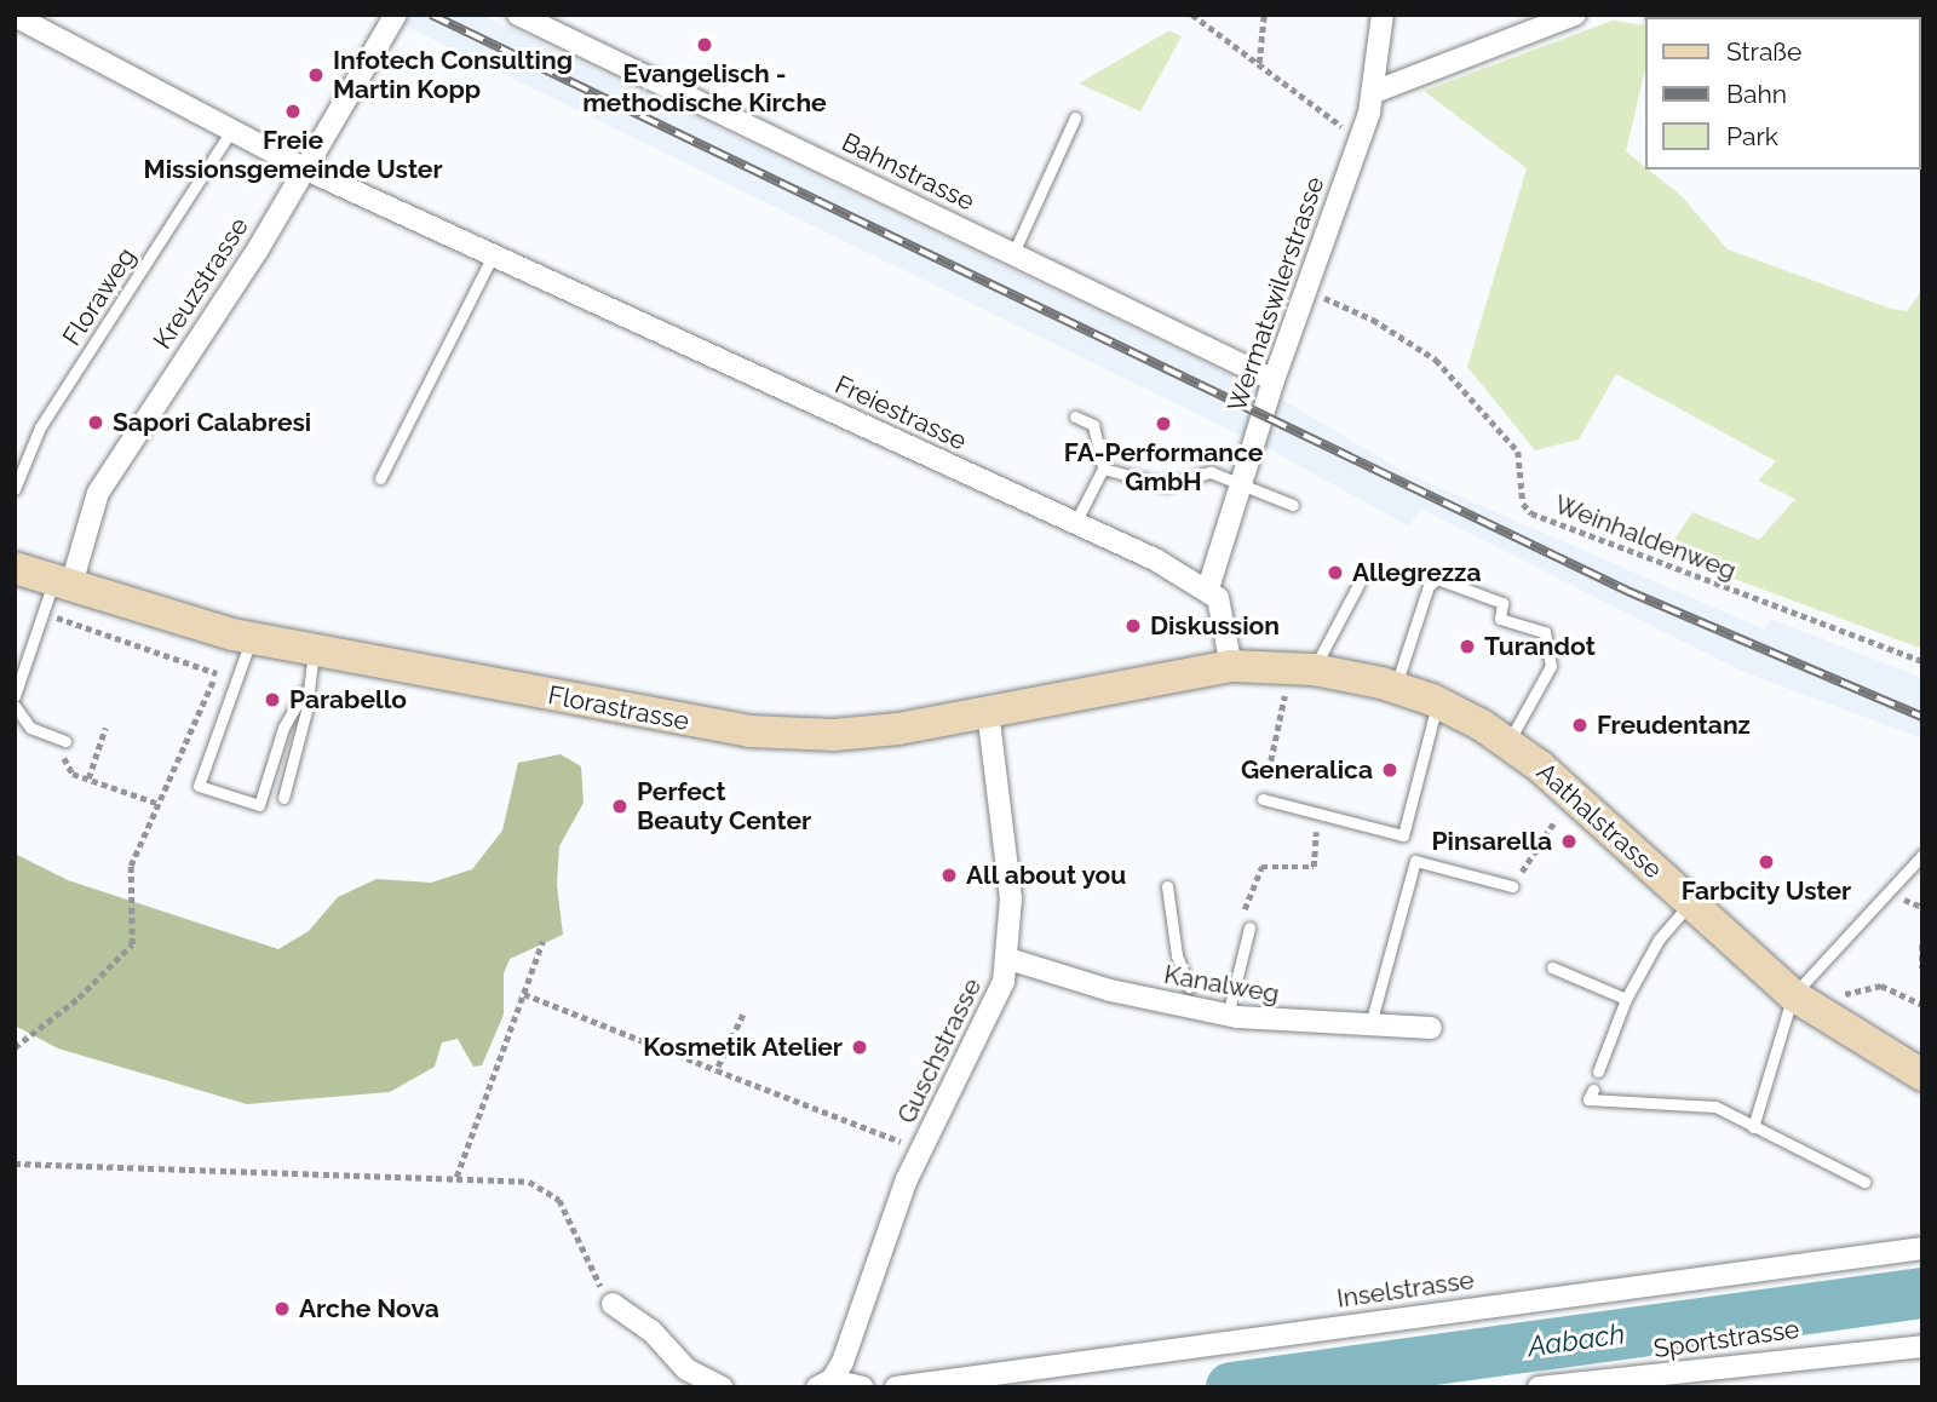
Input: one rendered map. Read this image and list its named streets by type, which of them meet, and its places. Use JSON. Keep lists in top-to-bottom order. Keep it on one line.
{"streets":{"main road":["Florastrasse","Aathalstrasse"],"street":["Bahnstrasse","Kreuzstrasse","Wermatswilerstrasse","Freiestrasse","Kanalweg","Guschstrasse","Inselstrasse","Sportstrasse"],"lane":["Floraweg"],"path":["Weinhaldenweg"]},"crossings":[["Bahnstrasse","Wermatswilerstrasse"],["Kreuzstrasse","Freiestrasse"],["Kreuzstrasse","Florastrasse"],["Wermatswilerstrasse","Freiestrasse"],["Wermatswilerstrasse","Weinhaldenweg"],["Floraweg","Freiestrasse"],["Florastrasse","Aathalstrasse"],["Florastrasse","Guschstrasse"],["Kanalweg","Guschstrasse"]],"water":["Aabach"],"places":["Evangelisch - methodische Kirche","Infotech Consulting Martin Kopp","Freie Missionsgemeinde Uster","Sapori Calabresi","FA-Performance GmbH","Allegrezza","Diskussion","Turandot","Parabello","Freudentanz","Generalica","Perfect Beauty Center","Pinsarella","Farbcity Uster","All about you","Kosmetik Atelier","Arche Nova"],"legend":["Straße","Bahn","Park"]}
